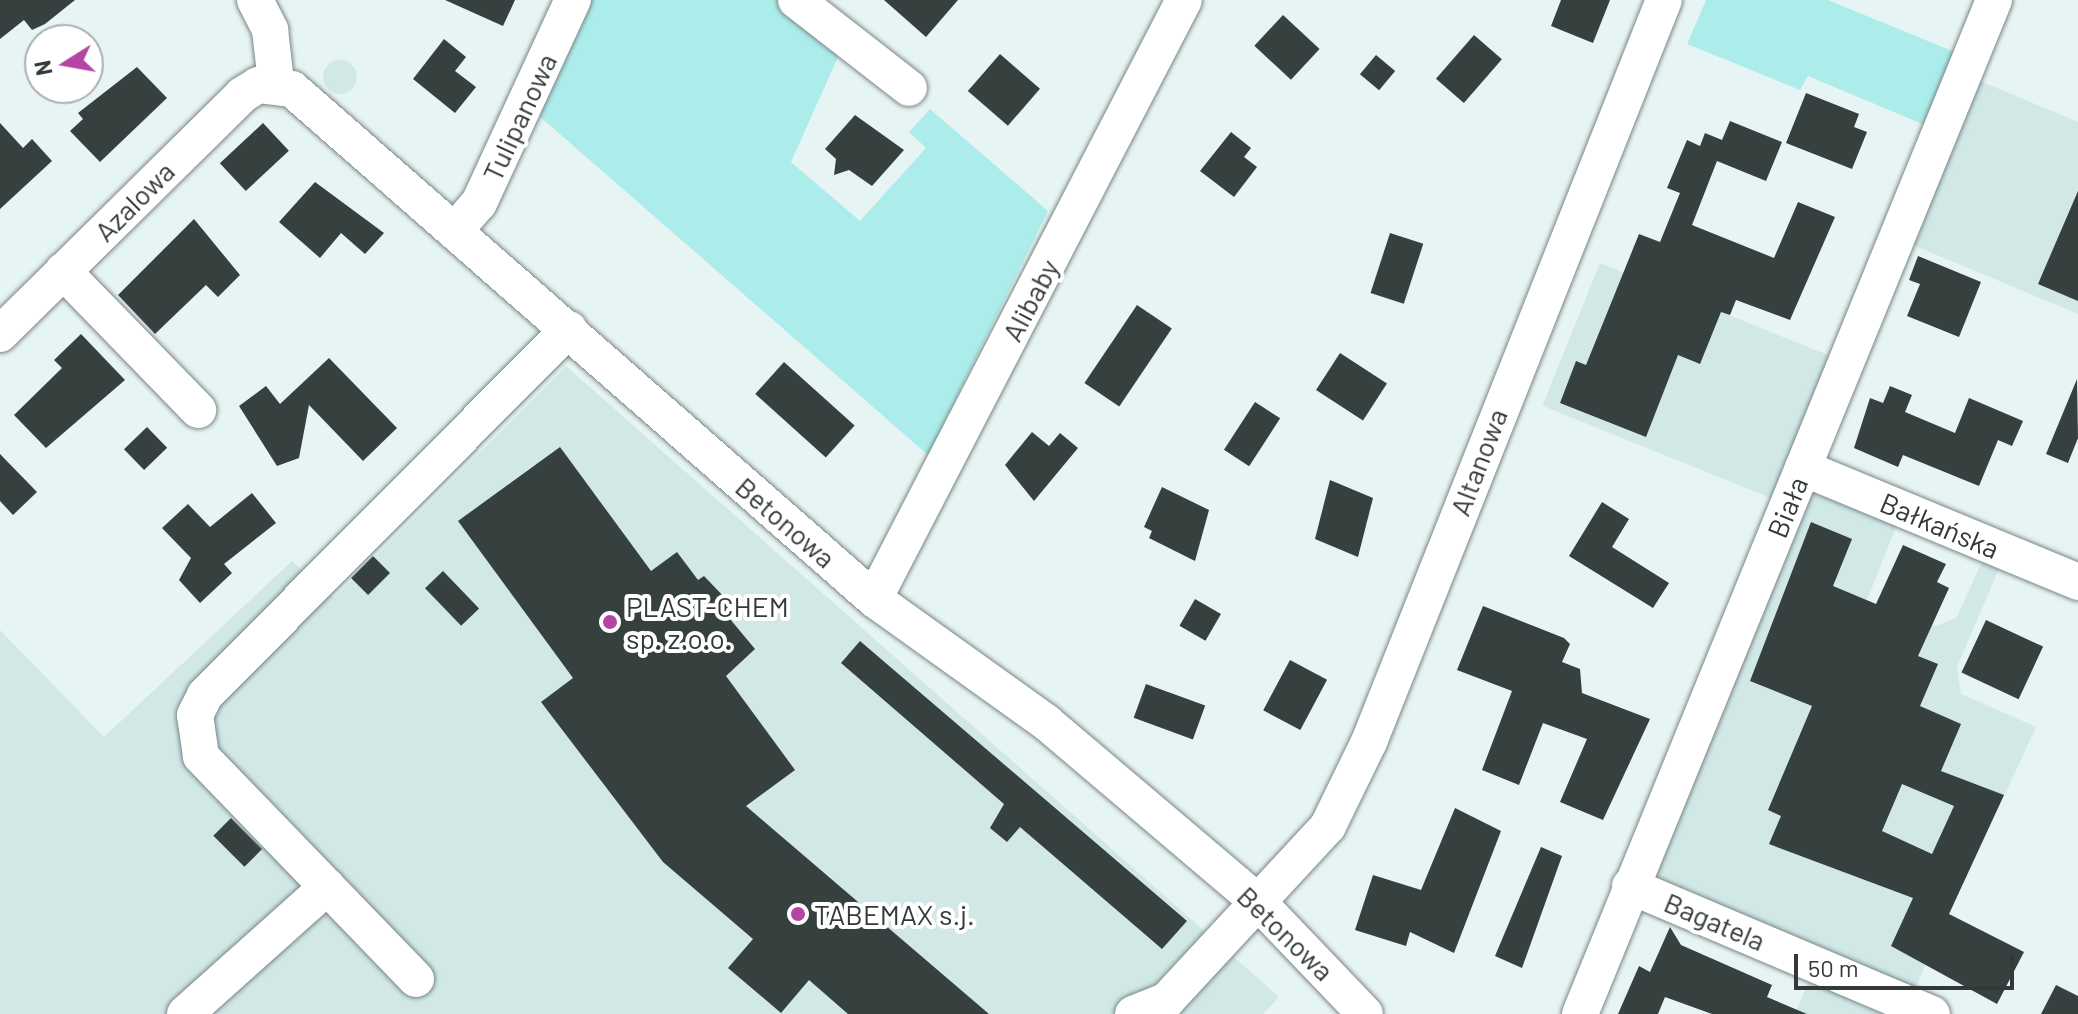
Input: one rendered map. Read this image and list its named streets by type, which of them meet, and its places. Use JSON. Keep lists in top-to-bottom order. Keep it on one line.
{"streets":{"street":["Tulipanowa","Azalowa","Alibaby","Altanowa","Biała","Betonowa","Bałkańska","Bagatela"]},"crossings":[["Tulipanowa","Betonowa"],["Azalowa","Betonowa"],["Alibaby","Betonowa"],["Altanowa","Betonowa"],["Biała","Bałkańska"],["Biała","Bagatela"]],"places":["PLAST-CHEM sp. z.o.o.","TABEMAX s.j."],"scale_bar":"50 m","north":"left"}
